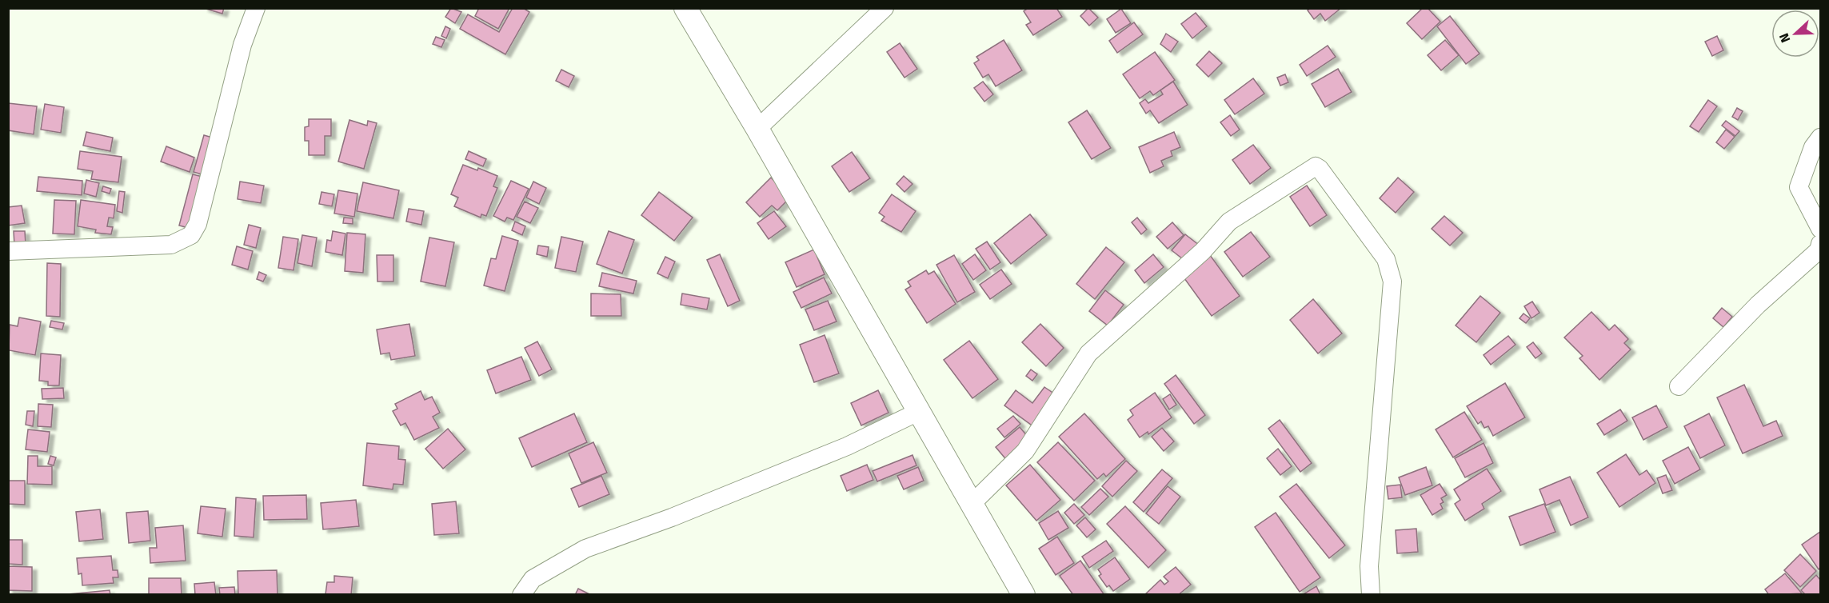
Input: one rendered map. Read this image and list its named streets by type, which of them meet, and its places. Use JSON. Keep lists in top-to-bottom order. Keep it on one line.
{"north":"left"}
